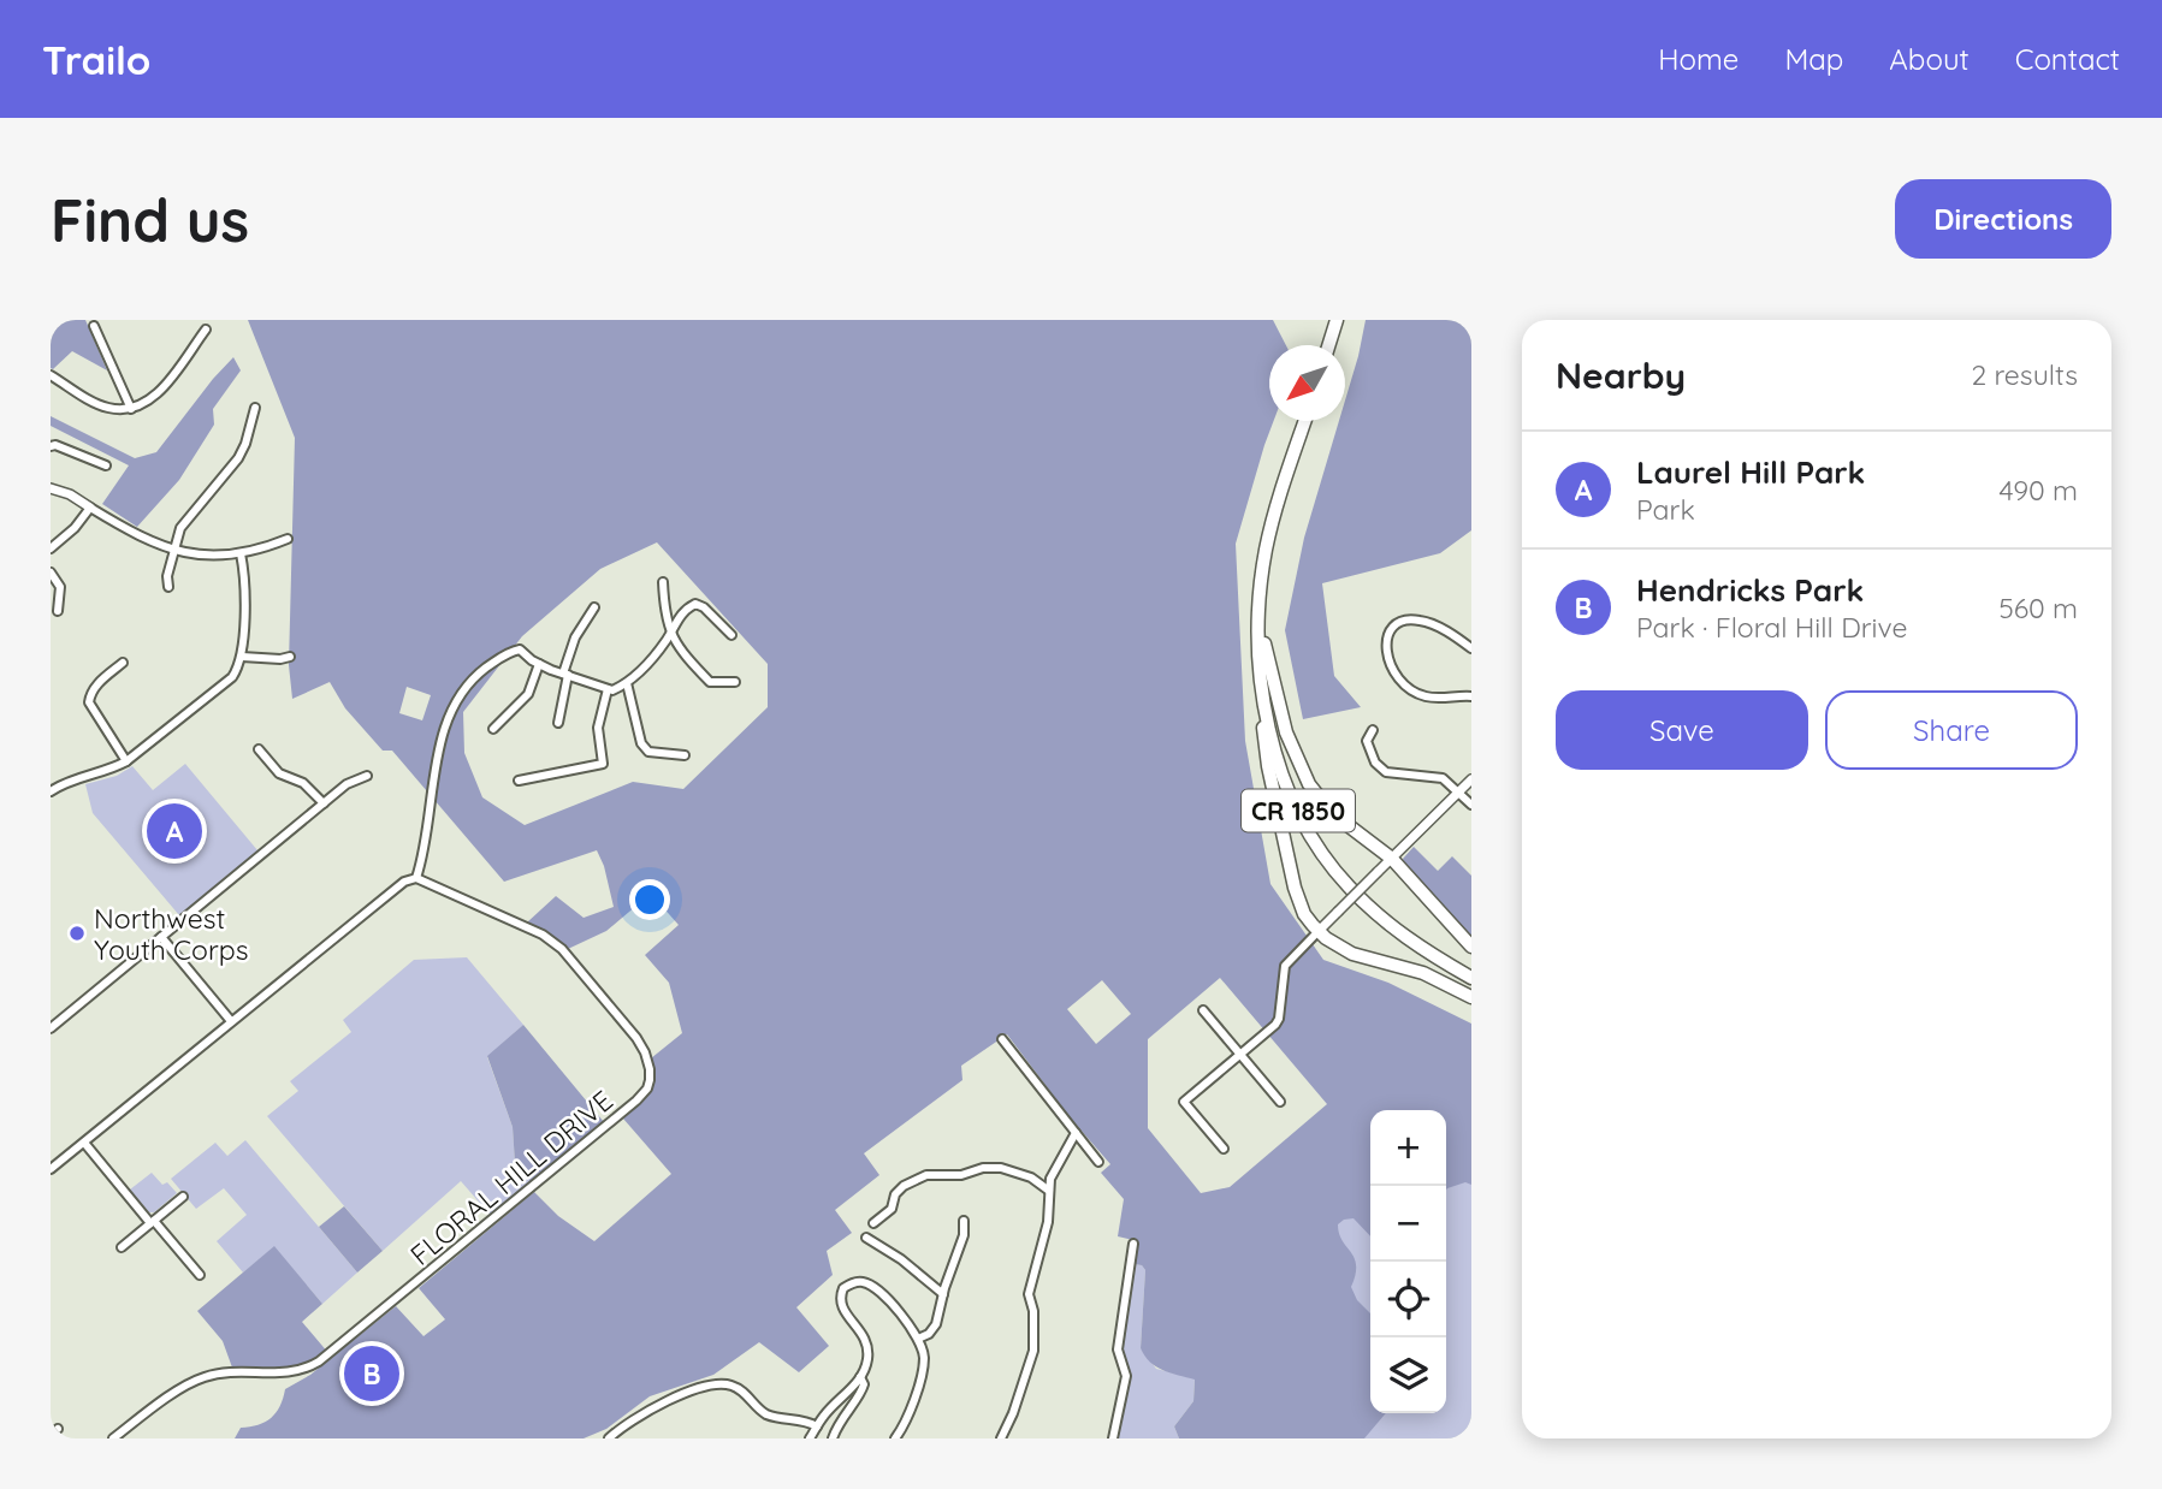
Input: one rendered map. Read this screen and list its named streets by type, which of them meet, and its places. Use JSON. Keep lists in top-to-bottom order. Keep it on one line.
{"streets":{"main road":["CR 1850"],"street":["FLORAL HILL DRIVE"]},"places":["Northwest Youth Corps"],"north":"bottom left","page":{"header":"Trailo","nav":["Home","Map","About","Contact"],"buttons":["Directions",["Save","Share"]],"title":"Find us","heading":["Nearby","2 results"],"list":[{"mark":"A","name":"Laurel Hill Park","note":"Park","value":"490 m"},{"mark":"B","name":"Hendricks Park","note":"Park · Floral Hill Drive","value":"560 m"}],"pins":["A","B"],"map_buttons":["+","−"]}}
